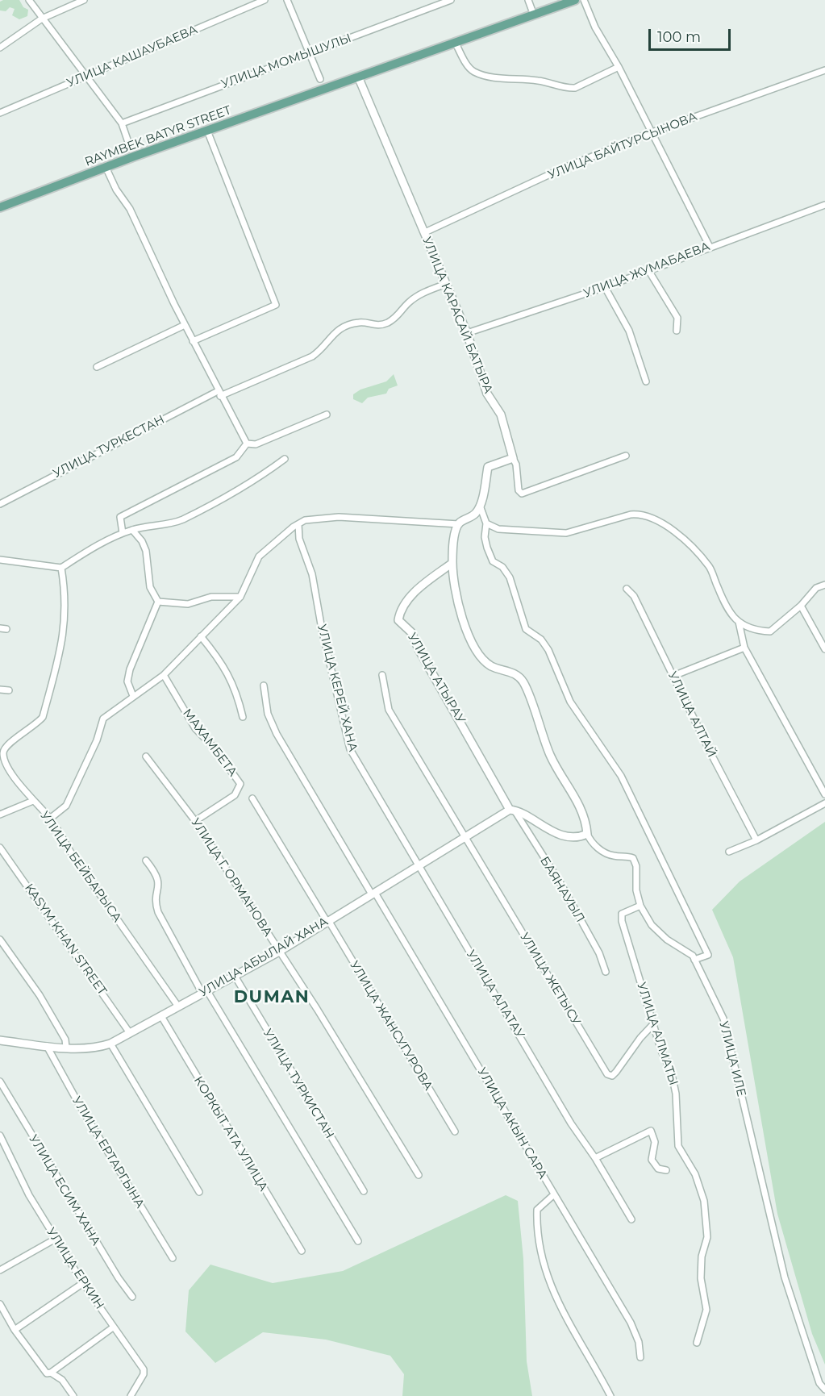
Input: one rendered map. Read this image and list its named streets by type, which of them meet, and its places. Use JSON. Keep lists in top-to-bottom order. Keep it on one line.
{"streets":{"main road":["RAYMBEK BATYR STREET"],"street":["УЛИЦА КАШАУБАЕВА","УЛИЦА МОМЫШУЛЫ","УЛИЦА БАЙТУРСЫНОВА","УЛИЦА ЖУМАБАЕВА","УЛИЦА КАРАСАЙ БАТЫРА","УЛИЦА ТУРКЕСТАН","УЛИЦА АТЫРАУ","УЛИЦА КЕРЕЙ ХАНА","УЛИЦА АЛТАЙ","МАХАМБЕТА","УЛИЦА БЕЙБАРЫСА","УЛИЦА Г. ОРМАНОВА","БАЯНАУЫЛ","KASYM KHAN STREET","УЛИЦА АБЫЛАЙ ХАНА","УЛИЦА ЖЕТЫСУ","УЛИЦА АЛАТАУ","УЛИЦА ЖАНСУГУРОВА","УЛИЦА АЛМАТЫ","УЛИЦА ИЛЕ","УЛИЦА ТУРКИСТАН","УЛИЦА АКЫН САРА","КОРКЫТ АТА УЛИЦА","УЛИЦА ЕРТАРГЫНА","УЛИЦА ЕСИМ ХАНА","УЛИЦА ЕРКИН"]},"crossings":[["RAYMBEK BATYR STREET","УЛИЦА КАРАСАЙ БАТЫРА"],["УЛИЦА БАЙТУРСЫНОВА","УЛИЦА КАРАСАЙ БАТЫРА"],["УЛИЦА ЖУМАБАЕВА","УЛИЦА КАРАСАЙ БАТЫРА"],["УЛИЦА КАРАСАЙ БАТЫРА","УЛИЦА ТУРКЕСТАН"],["УЛИЦА АТЫРАУ","БАЯНАУЫЛ"],["УЛИЦА АТЫРАУ","УЛИЦА АБЫЛАЙ ХАНА"],["УЛИЦА КЕРЕЙ ХАНА","УЛИЦА АБЫЛАЙ ХАНА"],["УЛИЦА КЕРЕЙ ХАНА","УЛИЦА АЛАТАУ"],["МАХАМБЕТА","УЛИЦА Г. ОРМАНОВА"],["УЛИЦА БЕЙБАРЫСА","УЛИЦА АБЫЛАЙ ХАНА"],["УЛИЦА Г. ОРМАНОВА","УЛИЦА АБЫЛАЙ ХАНА"],["БАЯНАУЫЛ","УЛИЦА АБЫЛАЙ ХАНА"],["KASYM KHAN STREET","УЛИЦА АБЫЛАЙ ХАНА"],["УЛИЦА АБЫЛАЙ ХАНА","УЛИЦА ЖЕТЫСУ"],["УЛИЦА АБЫЛАЙ ХАНА","УЛИЦА АЛАТАУ"],["УЛИЦА АБЫЛАЙ ХАНА","УЛИЦА ЖАНСУГУРОВА"],["УЛИЦА АБЫЛАЙ ХАНА","УЛИЦА ТУРКИСТАН"],["УЛИЦА АБЫЛАЙ ХАНА","УЛИЦА АКЫН САРА"],["УЛИЦА АБЫЛАЙ ХАНА","КОРКЫТ АТА УЛИЦА"],["УЛИЦА АБЫЛАЙ ХАНА","УЛИЦА ЕРТАРГЫНА"],["УЛИЦА ЖЕТЫСУ","УЛИЦА АЛМАТЫ"],["УЛИЦА АЛМАТЫ","УЛИЦА ИЛЕ"]],"districts":["DUMAN"],"scale_bar":"100 m"}
